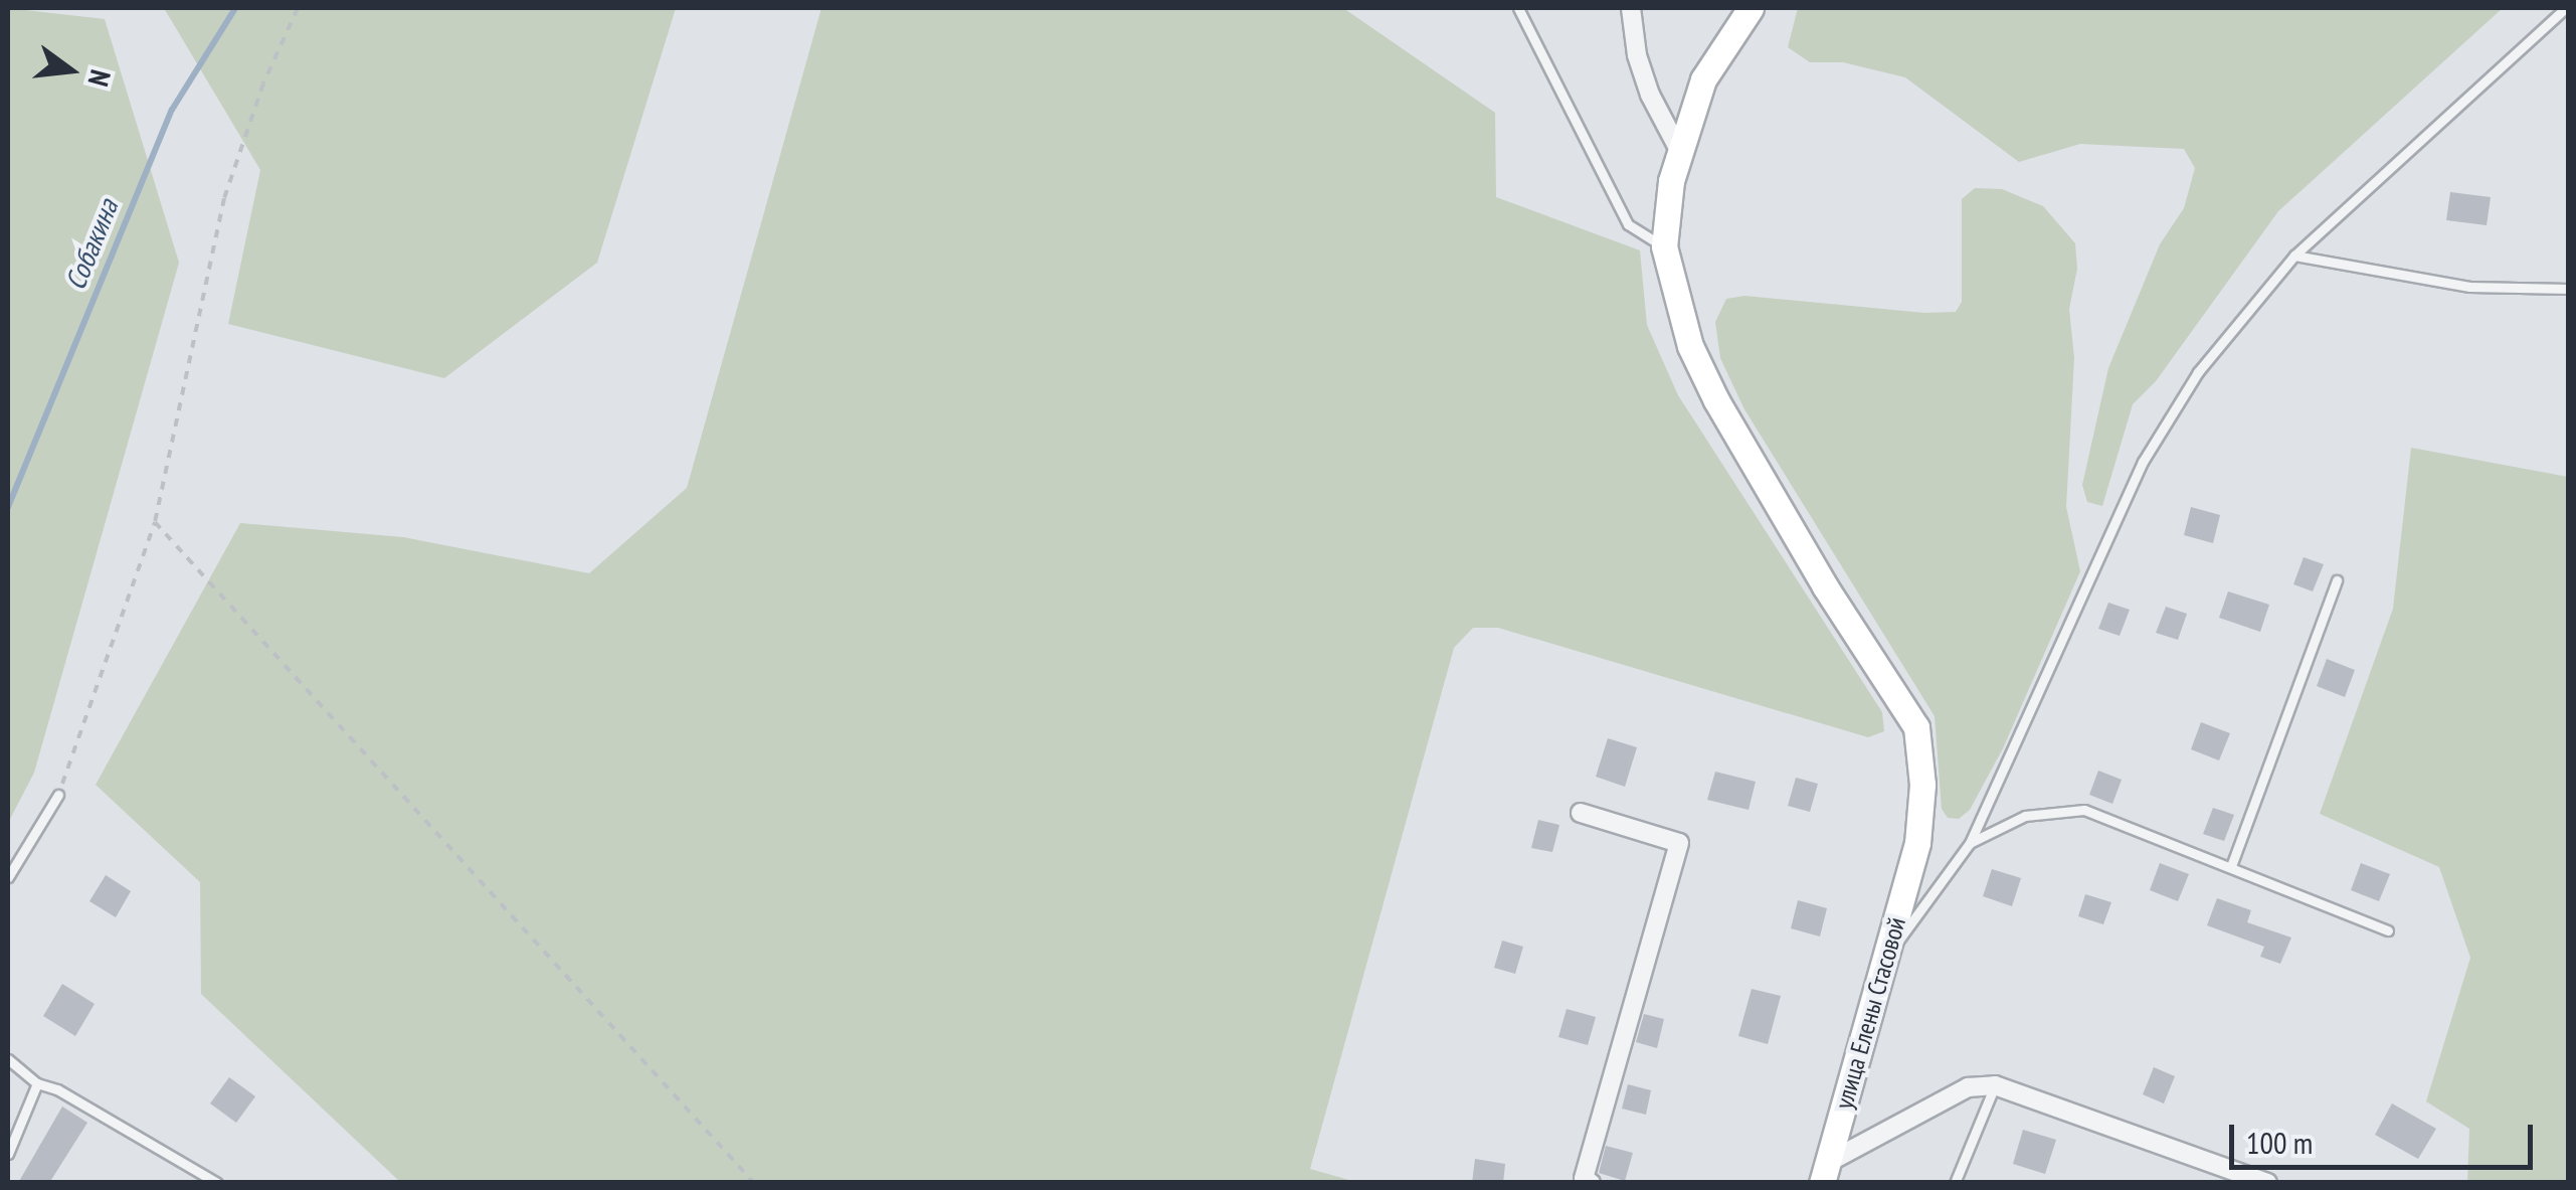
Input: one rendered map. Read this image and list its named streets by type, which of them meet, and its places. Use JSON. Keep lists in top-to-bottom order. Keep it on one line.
{"streets":{"main road":["улица Елены Стасовой"]},"water":["Собакина"],"scale_bar":"100 m","north":"right"}
